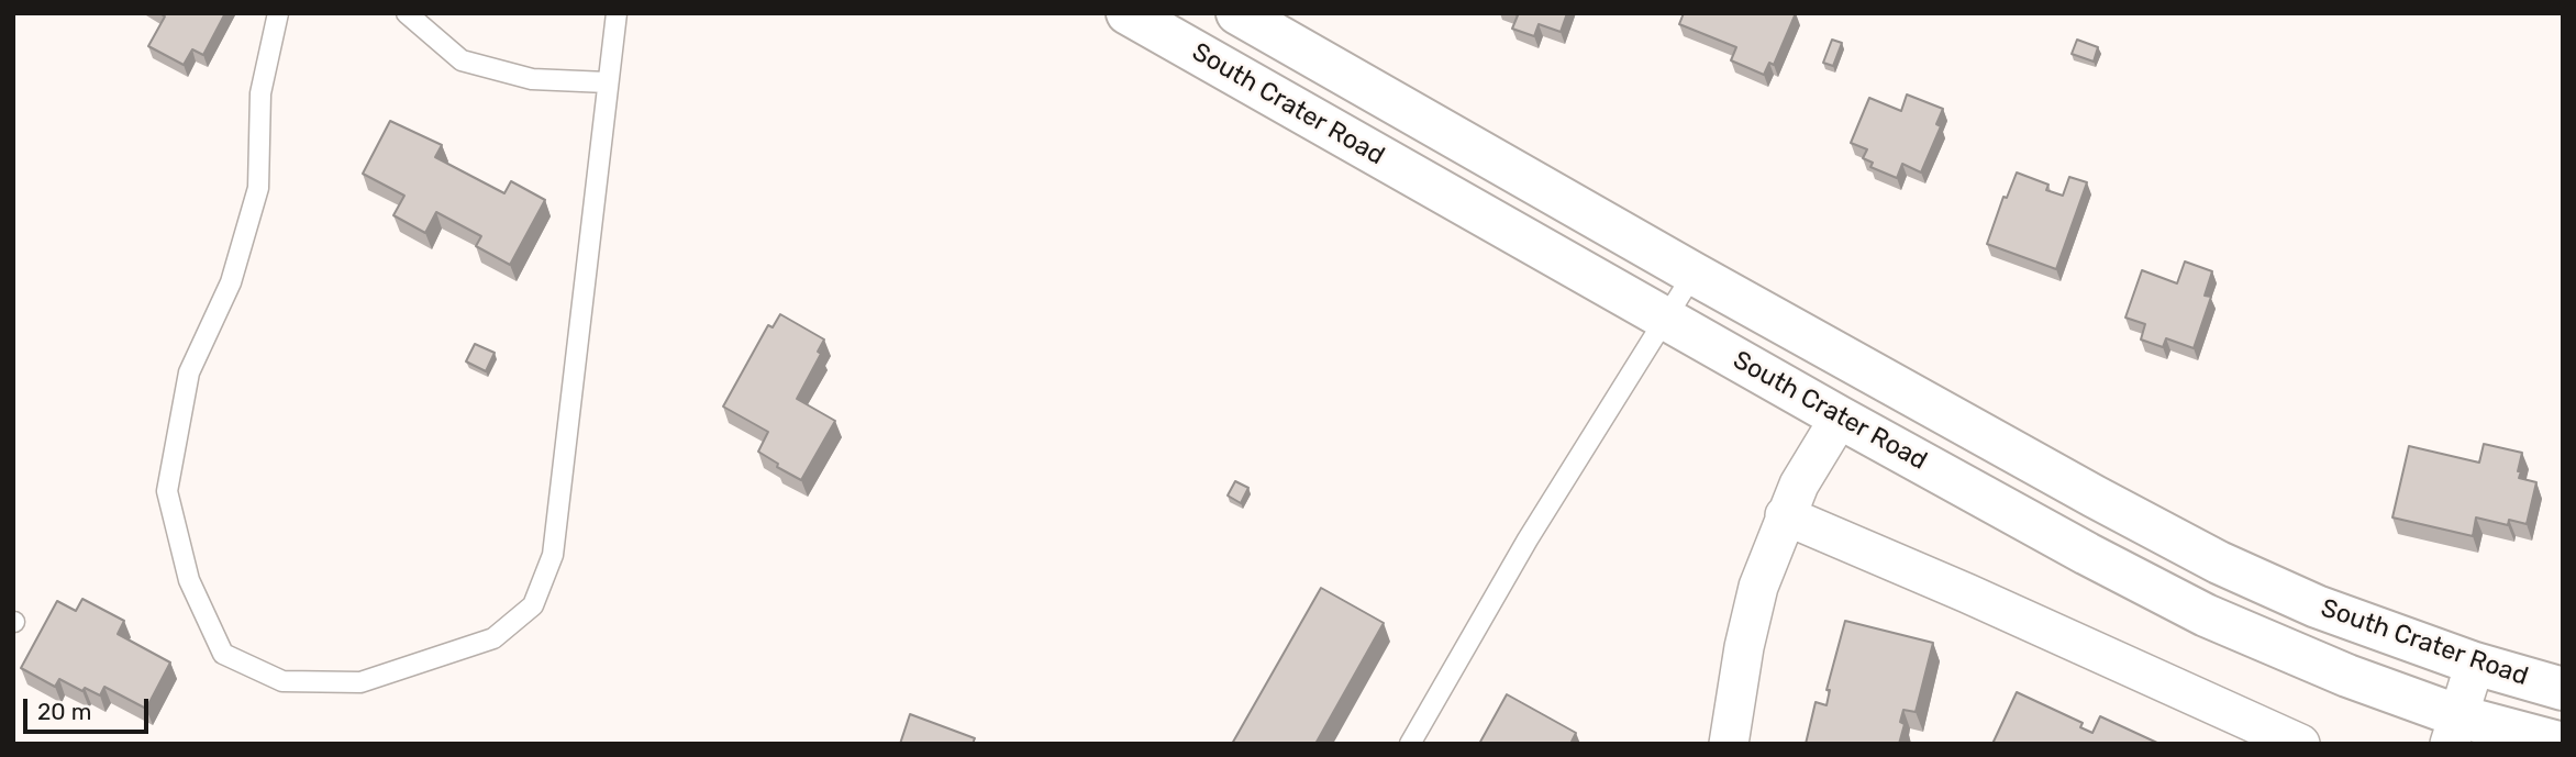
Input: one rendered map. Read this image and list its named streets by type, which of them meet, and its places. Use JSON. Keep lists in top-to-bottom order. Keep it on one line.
{"streets":{"main road":["South Crater Road"]},"scale_bar":"20 m"}
